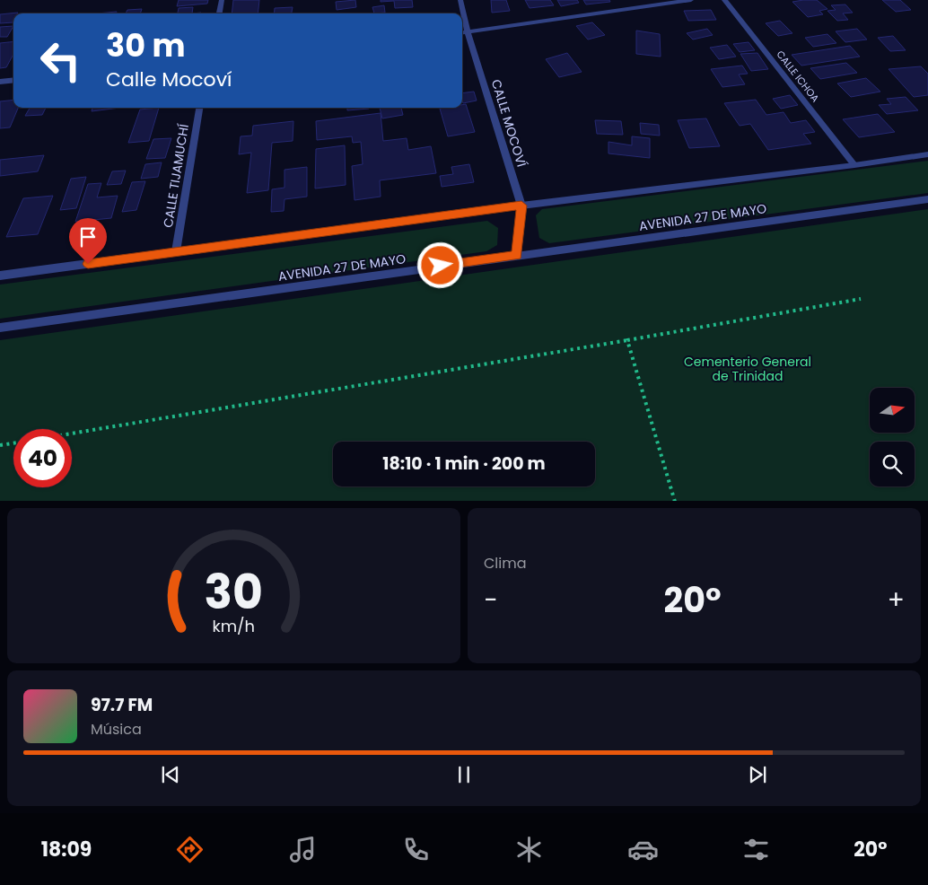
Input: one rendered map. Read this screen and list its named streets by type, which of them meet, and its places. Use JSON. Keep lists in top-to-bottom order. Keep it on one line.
{"streets":{"street":["CALLE ICHOA","CALLE MOCOVÍ","CALLE TIJAMUCHÍ","AVENIDA 27 DE MAYO"]},"crossings":[["CALLE MOCOVÍ","AVENIDA 27 DE MAYO"]],"parks":["Cementerio General de Trinidad"],"north":"right","page":{"turn":["30 m","Calle Mocoví"],"limit":"40","trip":"18:10 · 1 min · 200 m","tile":"Clima","heat":["−","20°","+"],"song":["97.7 FM","Música"],"tabs":["18:09","20°"],"gauge":["30","km/h"]}}
